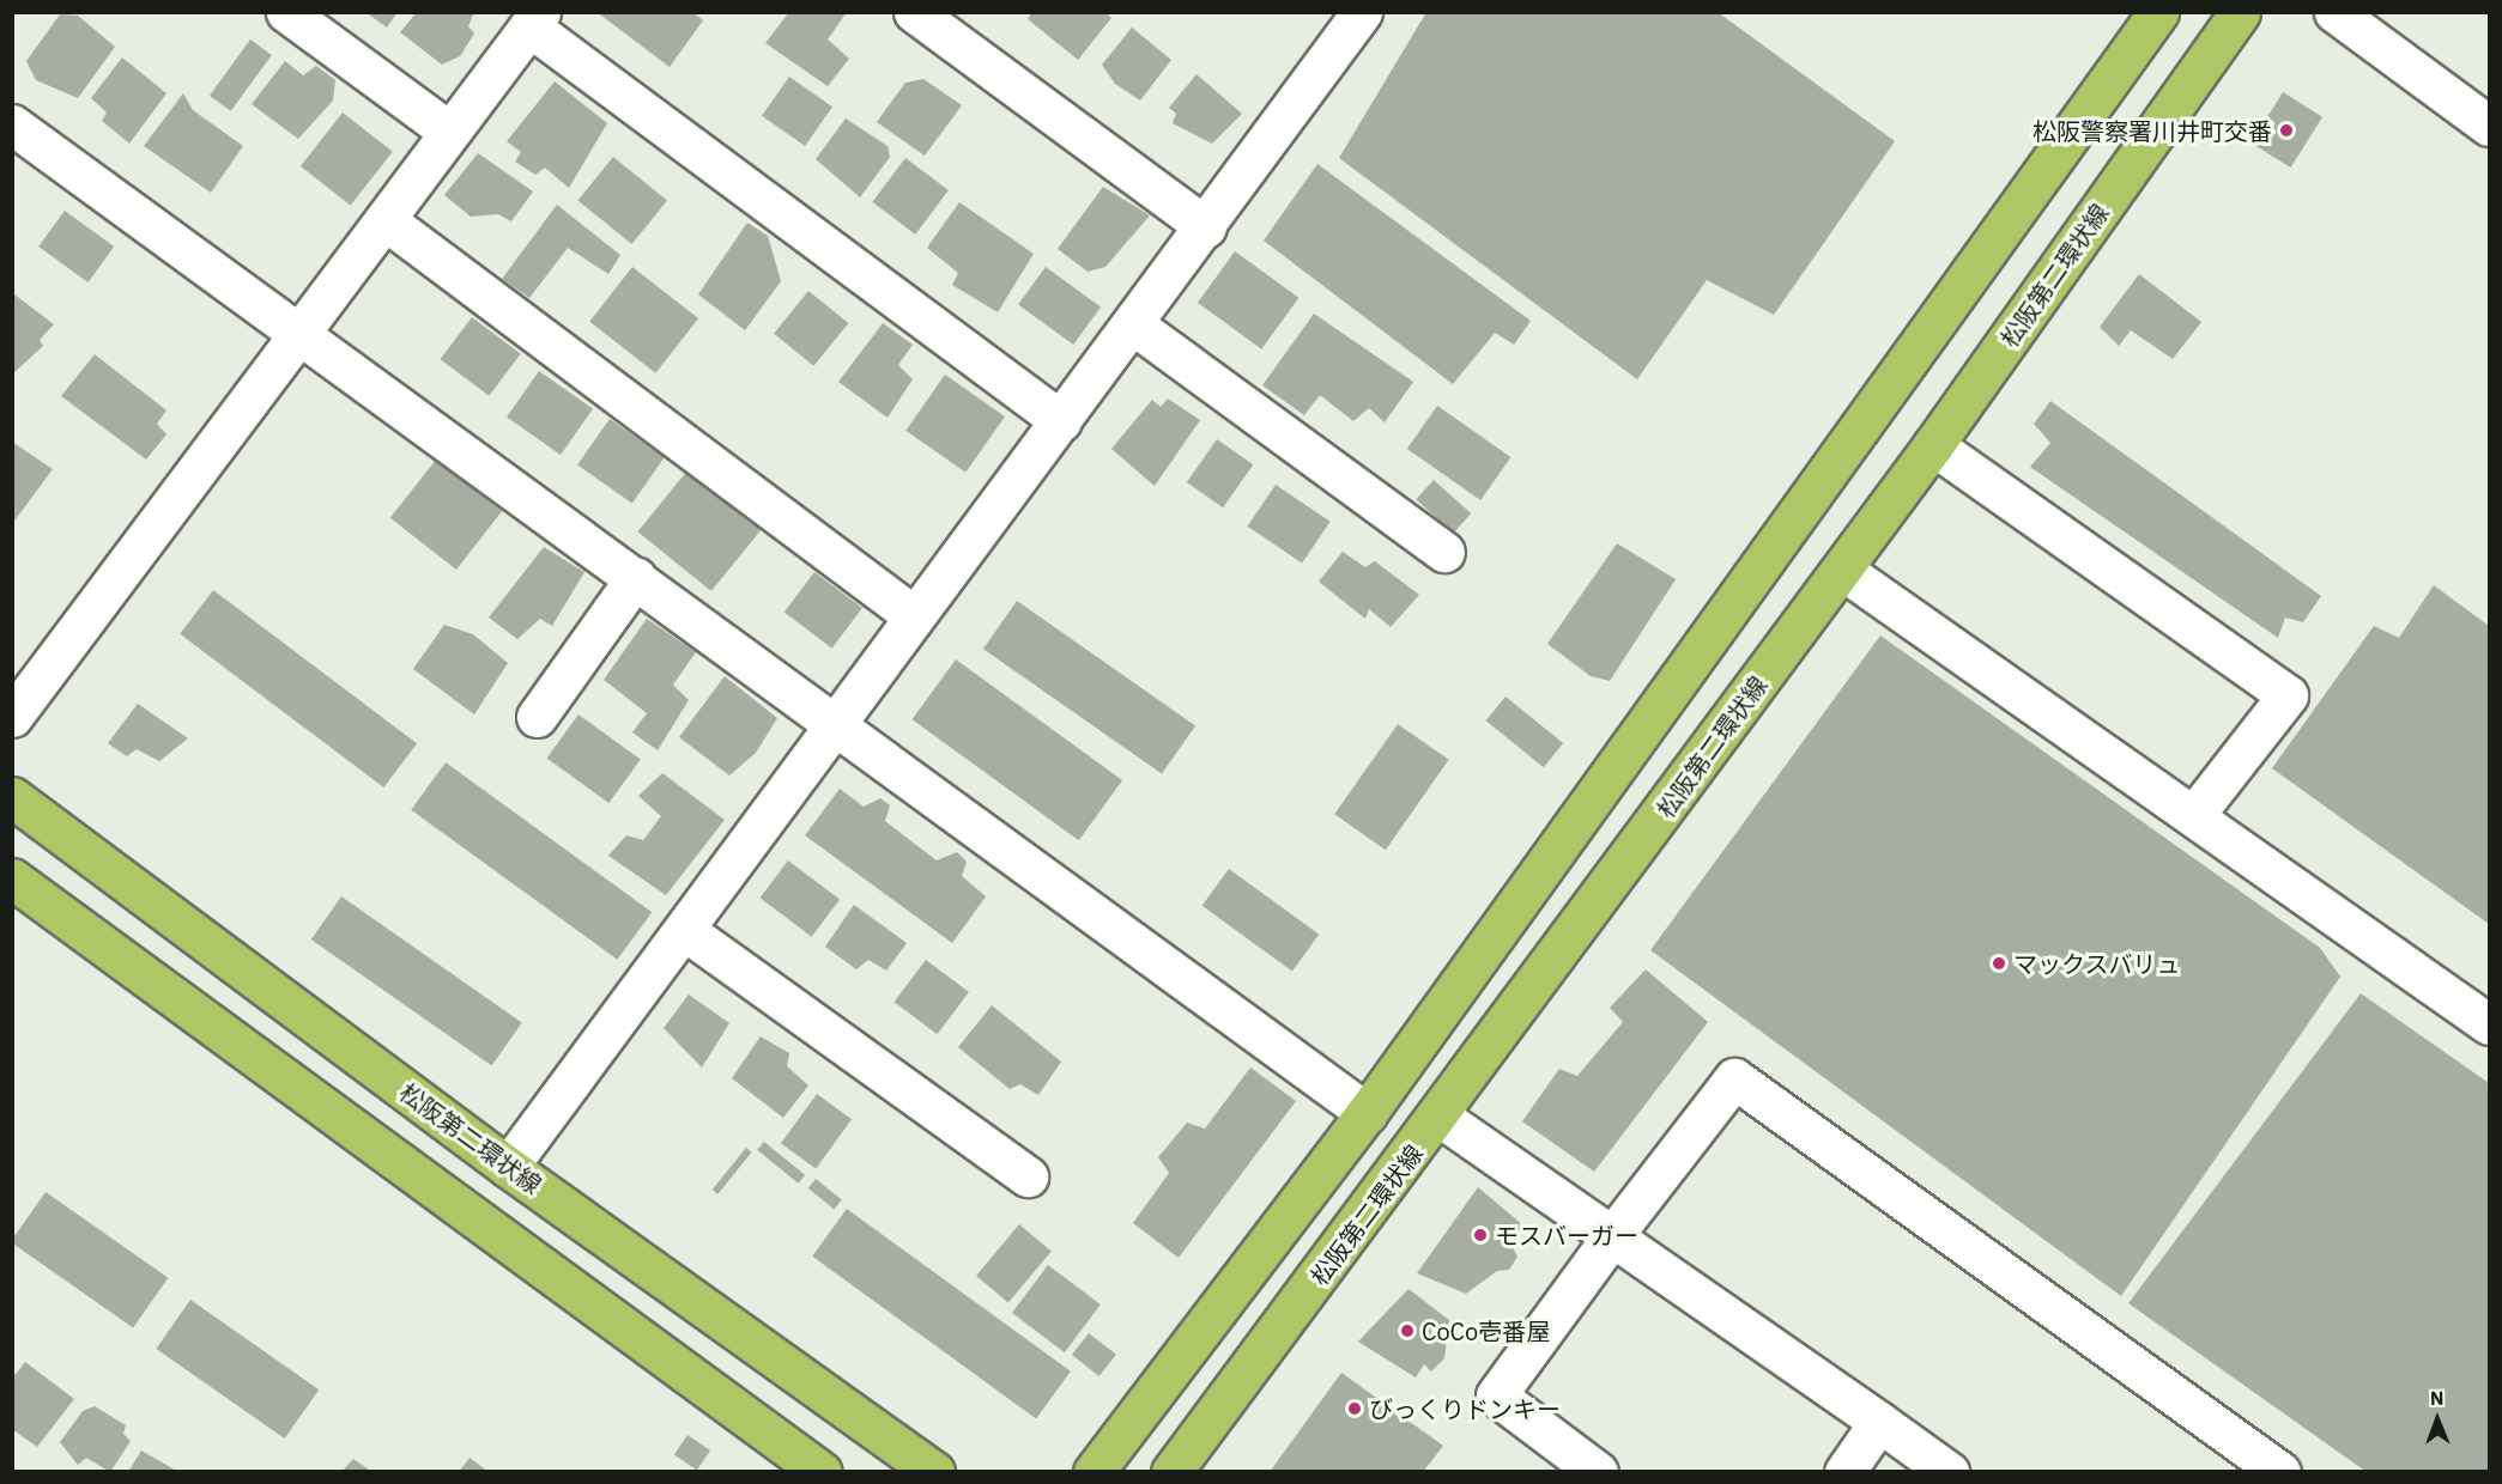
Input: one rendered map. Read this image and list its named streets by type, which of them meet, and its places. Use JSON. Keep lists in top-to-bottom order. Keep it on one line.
{"streets":{"main road":["松阪第二環状線"]},"places":["松阪警察署川井町交番","マックスバリュ","モスバーガー","CoCo壱番屋","びっくりドンキー"],"north":"top"}
